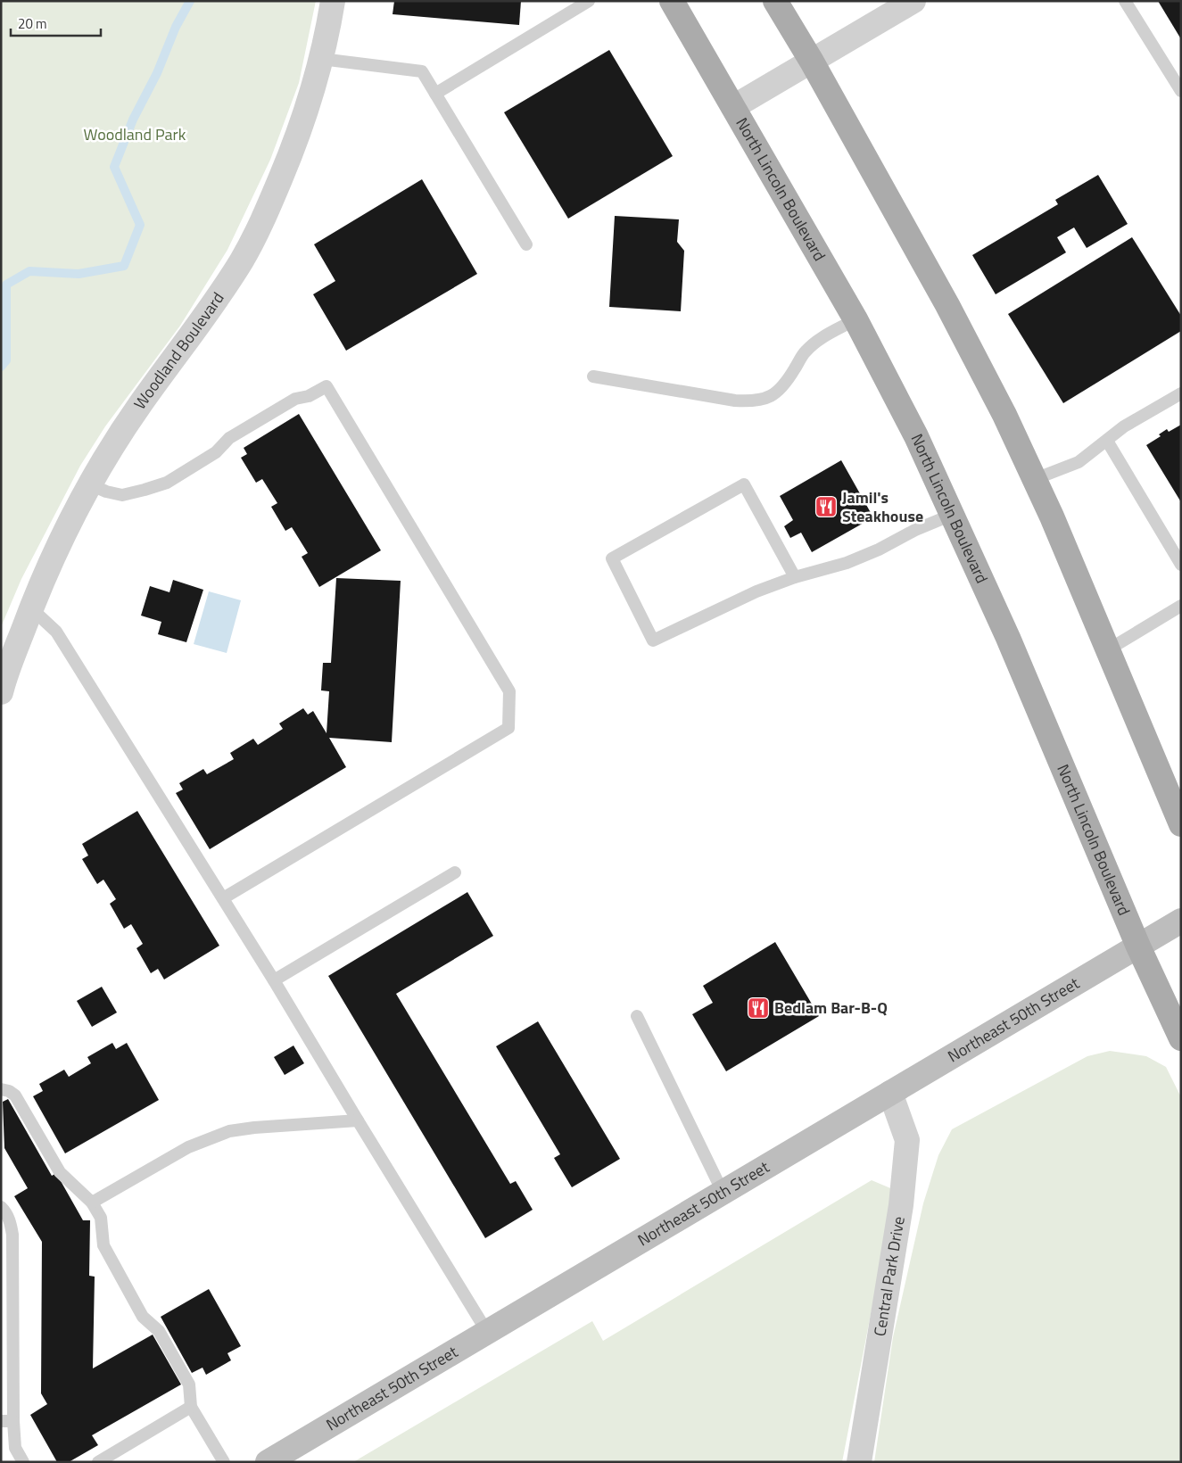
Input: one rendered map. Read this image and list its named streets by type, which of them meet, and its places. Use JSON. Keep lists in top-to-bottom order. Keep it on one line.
{"streets":{"main road":["North Lincoln Boulevard","Northeast 50th Street"],"street":["Woodland Boulevard","Central Park Drive"]},"crossings":[["North Lincoln Boulevard","Northeast 50th Street"],["Northeast 50th Street","Central Park Drive"]],"parks":["Woodland Park"],"places":{"restaurant":["Jamil's Steakhouse","Bedlam Bar-B-Q"]},"scale_bar":"20 m"}
